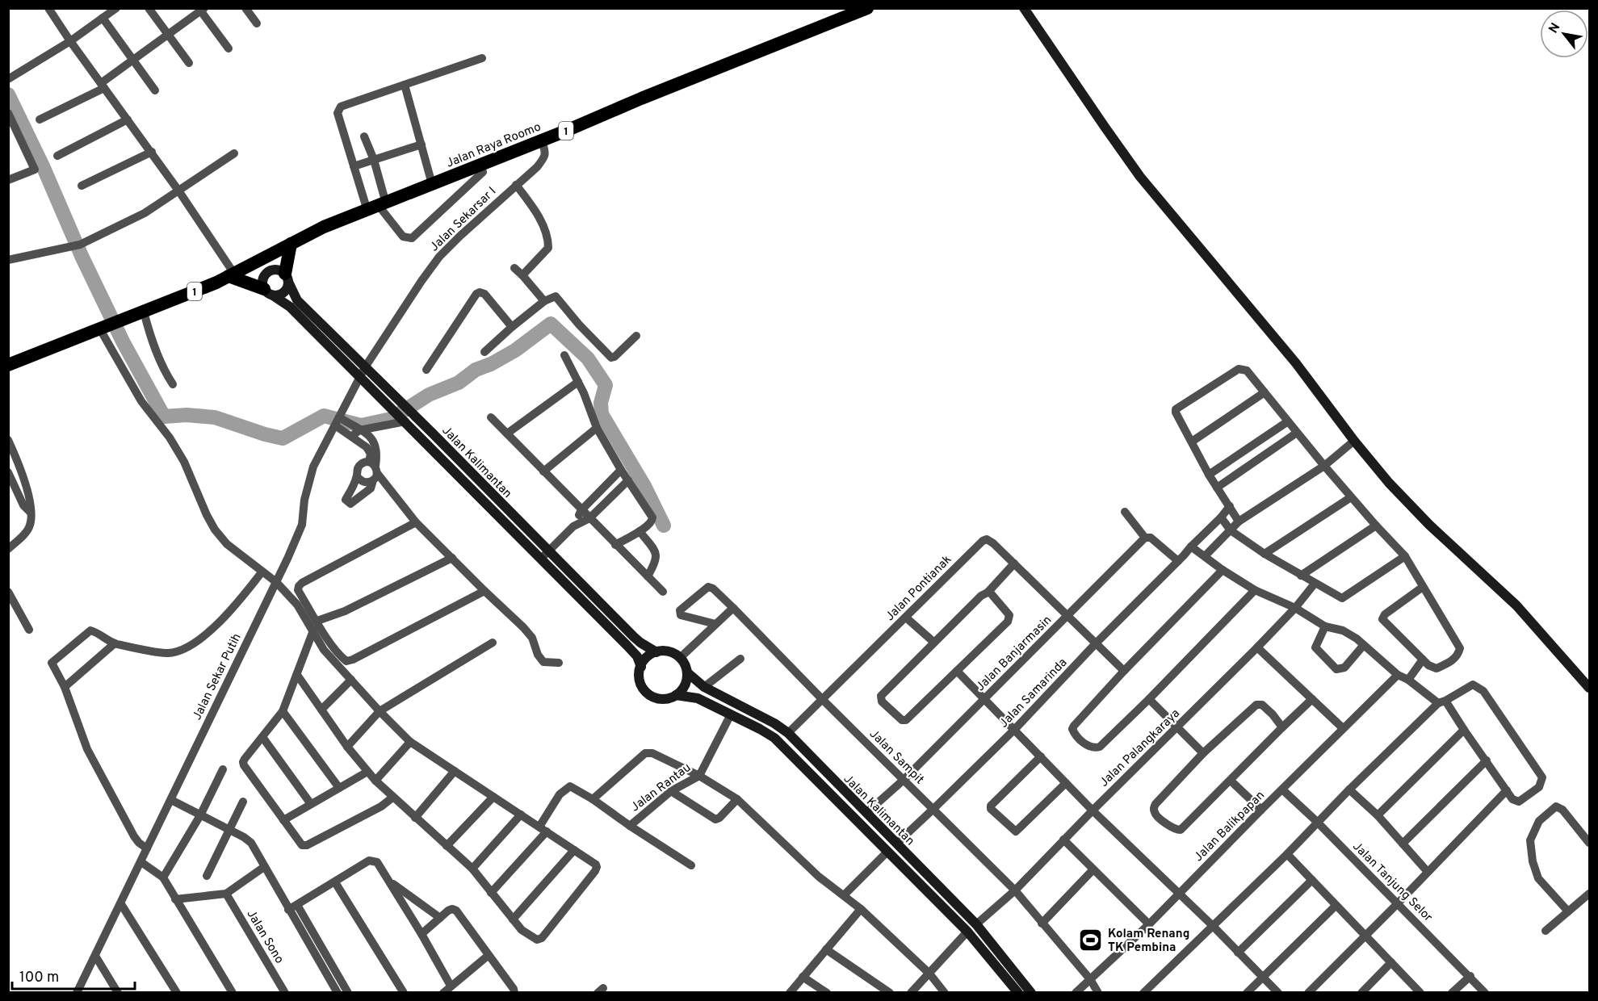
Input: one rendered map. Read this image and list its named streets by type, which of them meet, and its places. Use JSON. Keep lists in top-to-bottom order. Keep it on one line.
{"streets":{"highway":["1","Jalan Raya Roomo"],"main road":["Jalan Kalimantan"],"street":["Jalan Sekarsar I","Jalan Pontianak","Jalan Banjarmasin","Jalan Sekar Putih","Jalan Samarinda","Jalan Palangkaraya","Jalan Sampit","Jalan Rantau","Jalan Balikpapan","Jalan Tanjung Selor","Jalan Sono"]},"crossings":[["1","Jalan Raya Roomo"],["1","Jalan Kalimantan"],["Jalan Raya Roomo","Jalan Sekarsar I"],["Jalan Raya Roomo","Jalan Kalimantan"],["Jalan Sekarsar I","Jalan Kalimantan"],["Jalan Sekarsar I","Jalan Sekar Putih"],["Jalan Kalimantan","Jalan Pontianak"],["Jalan Kalimantan","Jalan Banjarmasin"],["Jalan Kalimantan","Jalan Sekar Putih"],["Jalan Kalimantan","Jalan Samarinda"],["Jalan Kalimantan","Jalan Palangkaraya"],["Jalan Kalimantan","Jalan Rantau"],["Jalan Pontianak","Jalan Banjarmasin"],["Jalan Pontianak","Jalan Samarinda"],["Jalan Pontianak","Jalan Sampit"],["Jalan Banjarmasin","Jalan Sampit"],["Jalan Samarinda","Jalan Sampit"],["Jalan Palangkaraya","Jalan Sampit"],["Jalan Sampit","Jalan Balikpapan"],["Jalan Balikpapan","Jalan Tanjung Selor"]],"places":{"sports":["Kolam Renang TK Pembina"]},"scale_bar":"100 m","north":"top left"}
